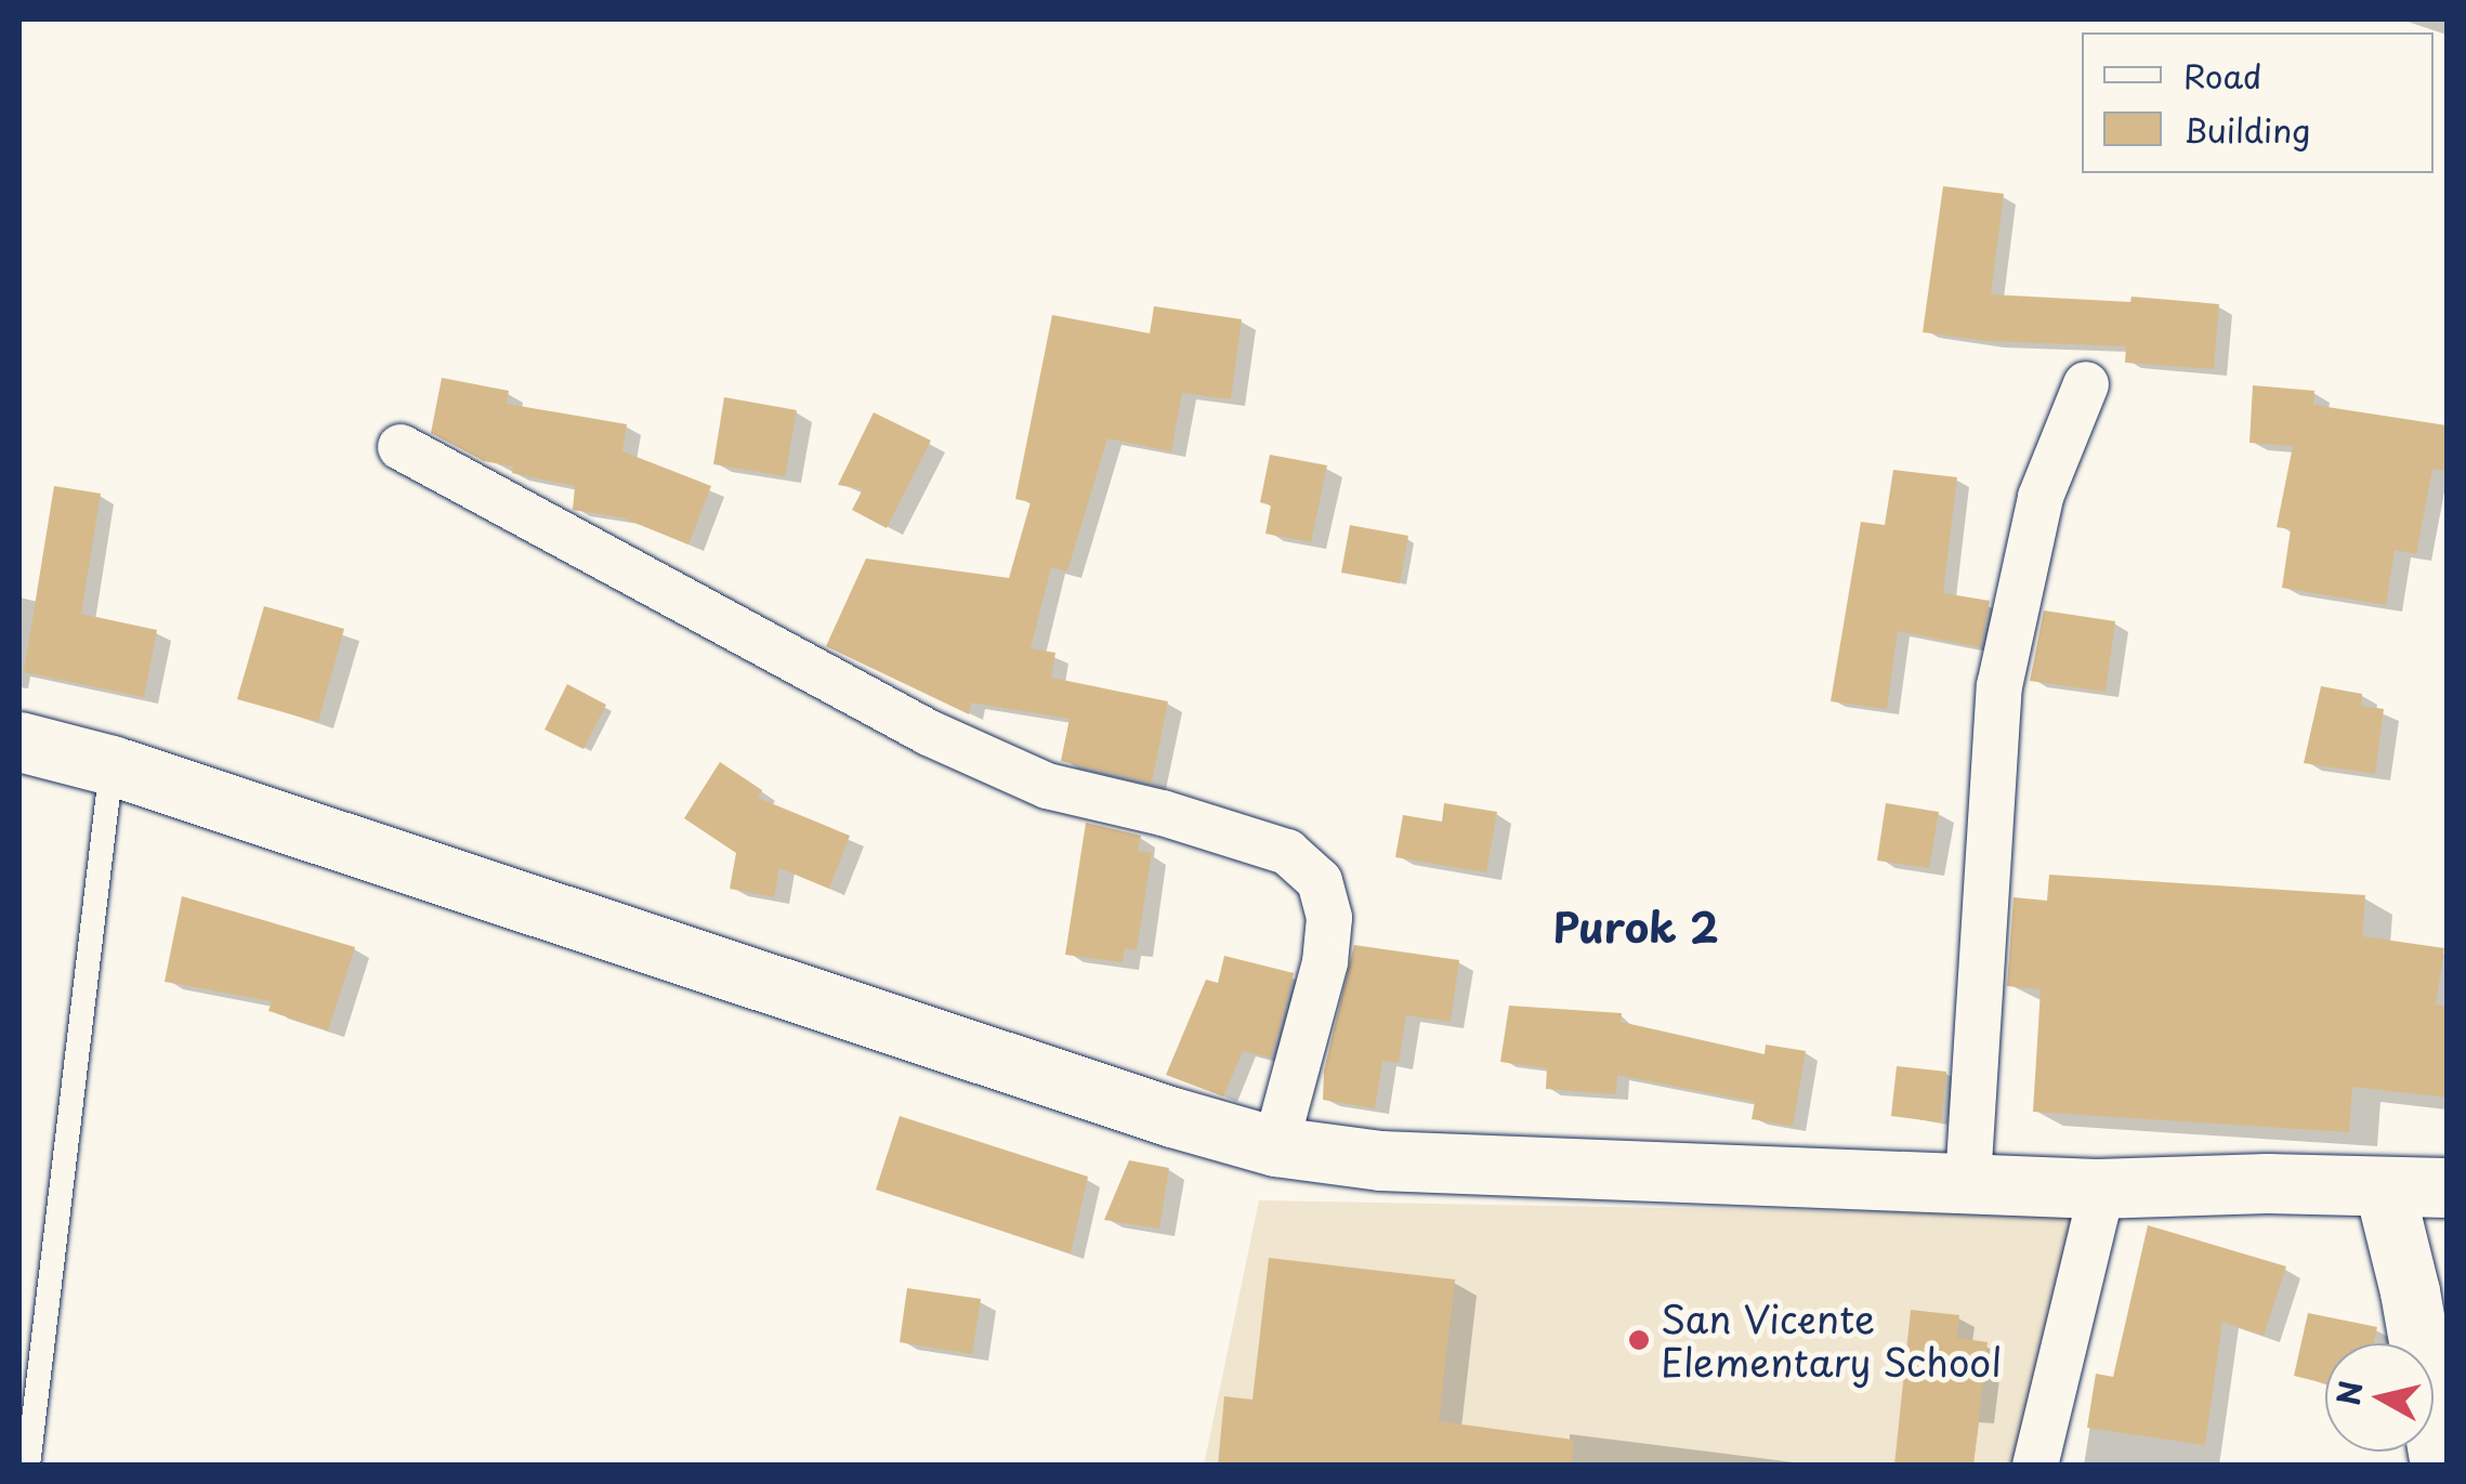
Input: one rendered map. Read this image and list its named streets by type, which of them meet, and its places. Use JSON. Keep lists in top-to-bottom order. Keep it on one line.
{"districts":["Purok 2"],"places":["San Vicente Elementary School"],"legend":["Road","Building"],"north":"left"}
